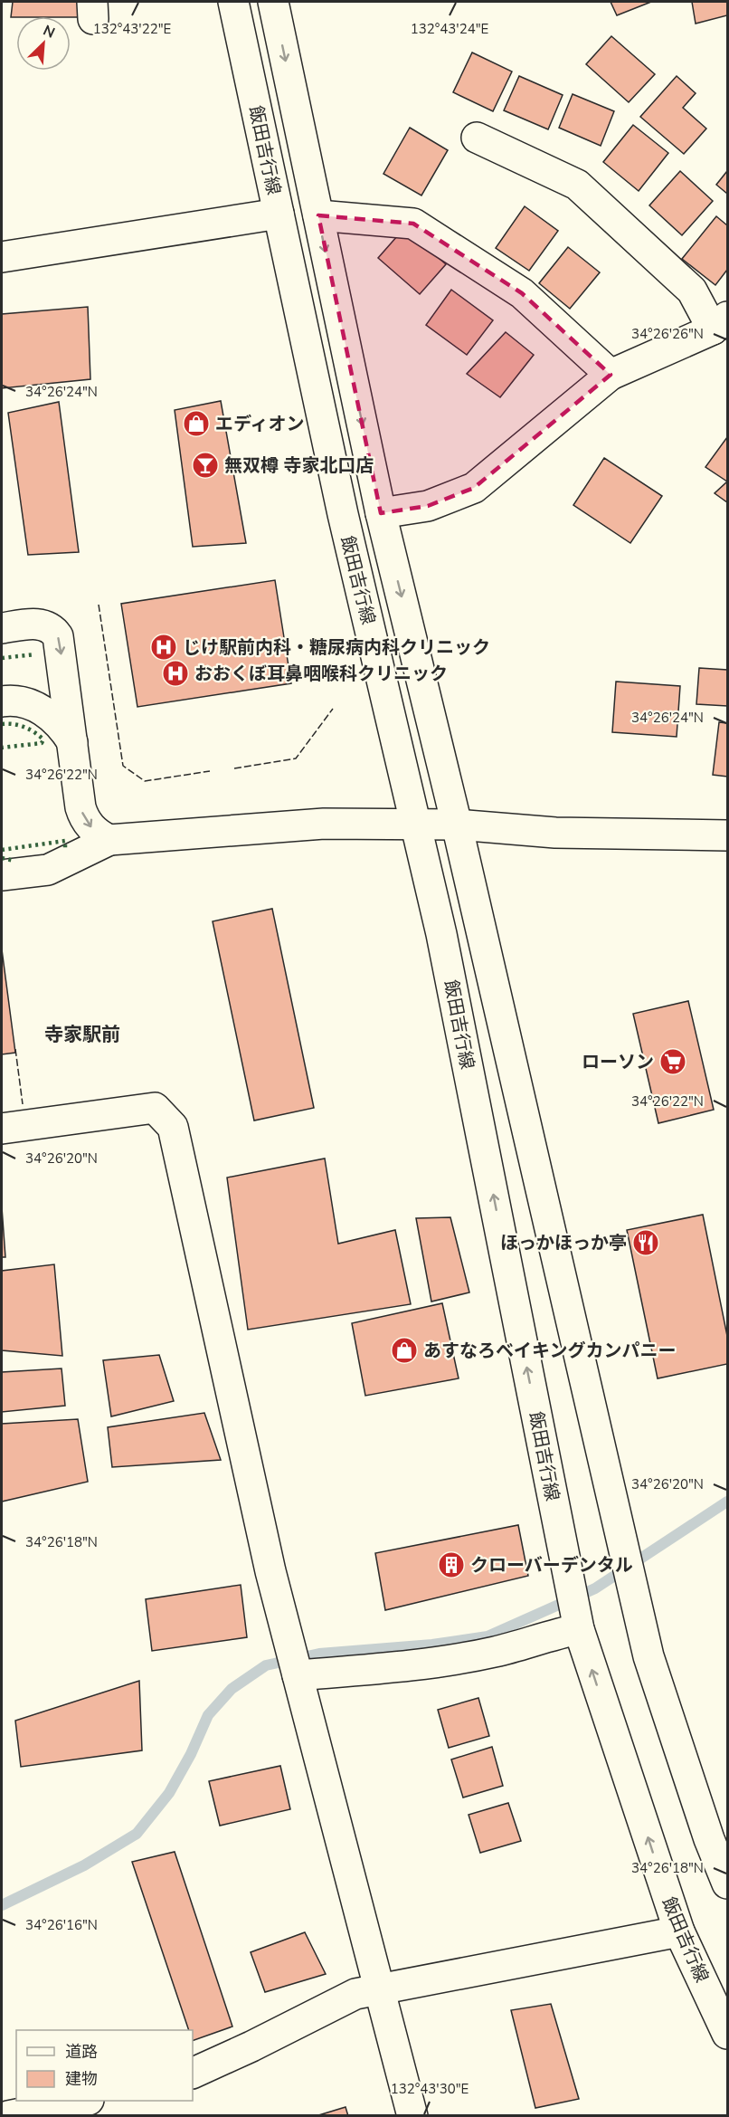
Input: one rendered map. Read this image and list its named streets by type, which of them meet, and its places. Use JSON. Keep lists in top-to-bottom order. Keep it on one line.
{"streets":{"street":["飯田吉行線"]},"districts":["寺家駅前"],"places":{"shop":["エディオン","あすなろベイキングカンパニー"],"bar":["無双樽 寺家北口店"],"hospital":["じけ駅前内科・糖尿病内科クリニック","おおくぼ耳鼻咽喉科クリニック"],"supermarket":["ローソン"],"restaurant":["ほっかほっか亭"],"building":["クローバーデンタル"]},"legend":["道路","建物"],"north":"top right","coordinates":["132°43'22\"E","132°43'24\"E","34°26'26\"N","34°26'24\"N","34°26'22\"N","34°26'20\"N","34°26'18\"N","34°26'16\"N","132°43'30\"E"]}
